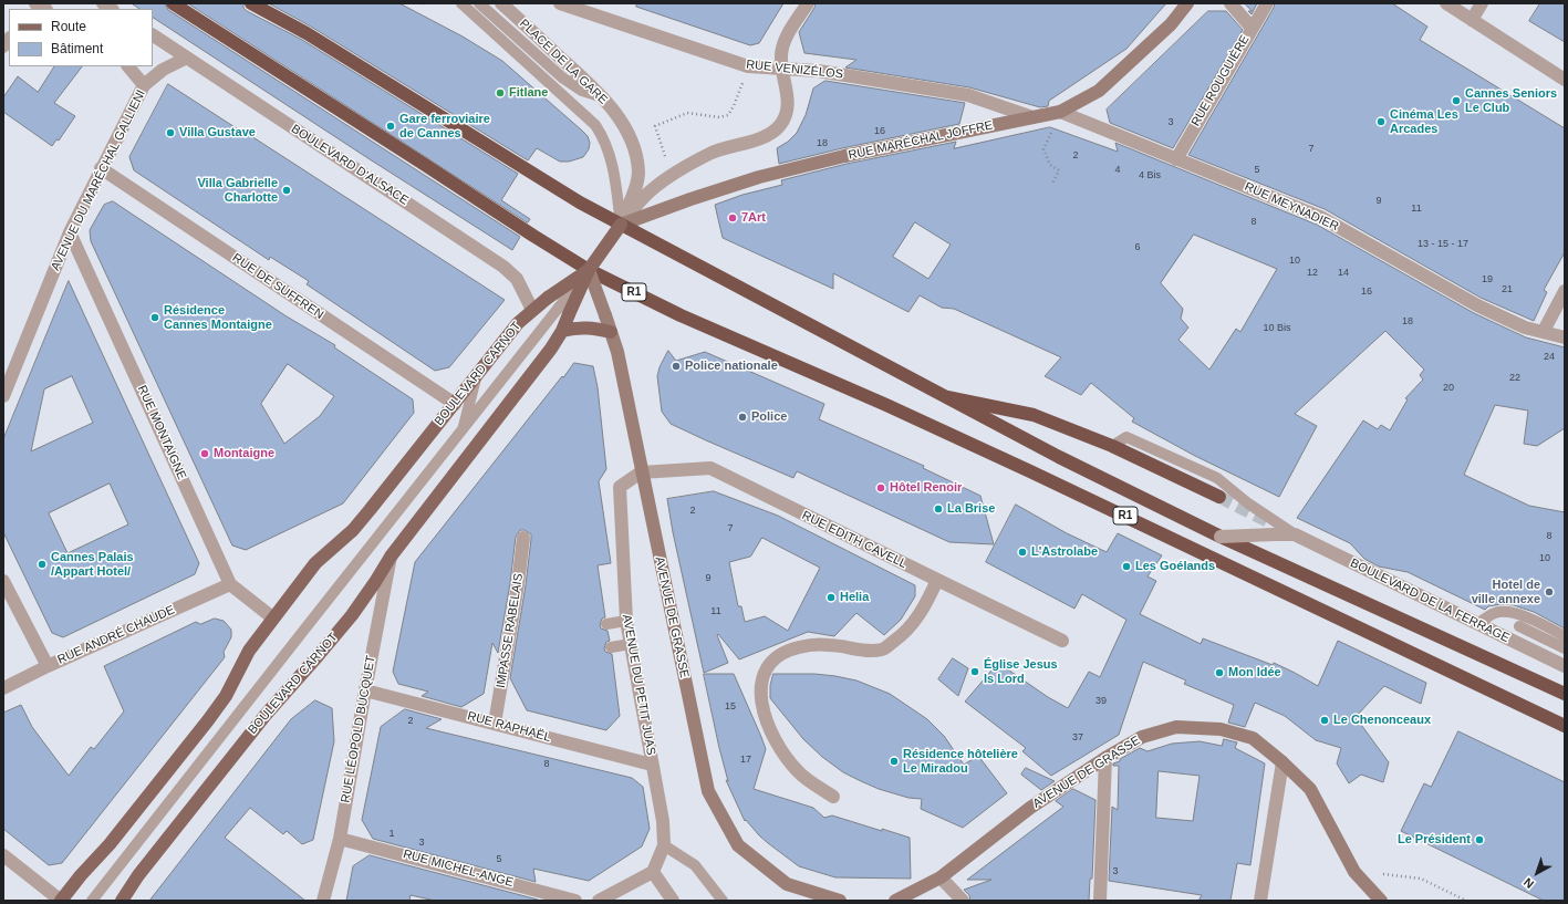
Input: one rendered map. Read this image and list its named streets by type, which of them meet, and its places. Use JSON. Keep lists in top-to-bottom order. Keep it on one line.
{"streets":{"highway":["R1"],"main road":["BOULEVARD CARNOT"],"street":["PLACE DE LA GARE","RUE VENIZÉLOS","RUE ROUGUIÈRE","RUE MARÉCHAL JOFFRE","BOULEVARD D'ALSACE","AVENUE DU MARÉCHAL GALLIENI","RUE MEYNADIER","RUE DE SUFFREN","RUE MONTAIGNE","RUE EDITH CAVELL","BOULEVARD DE LA FERRAGE","AVENUE DE GRASSE","IMPASSE RABELAIS","RUE ANDRÉ CHAUDE","AVENUE DU PETIT JUAS","RUE RAPHAËL","RUE LÉOPOLD BUCQUET","RUE MICHEL-ANGE"]},"crossings":[["PLACE DE LA GARE","RUE MARÉCHAL JOFFRE"],["PLACE DE LA GARE","R1"],["RUE VENIZÉLOS","RUE MARÉCHAL JOFFRE"],["RUE ROUGUIÈRE","RUE MEYNADIER"],["RUE MARÉCHAL JOFFRE","RUE MEYNADIER"],["RUE MARÉCHAL JOFFRE","R1"],["BOULEVARD D'ALSACE","AVENUE DU MARÉCHAL GALLIENI"],["BOULEVARD D'ALSACE","BOULEVARD CARNOT"],["AVENUE DU MARÉCHAL GALLIENI","RUE DE SUFFREN"],["AVENUE DU MARÉCHAL GALLIENI","RUE MONTAIGNE"],["RUE DE SUFFREN","BOULEVARD CARNOT"],["R1","BOULEVARD CARNOT"],["R1","BOULEVARD DE LA FERRAGE"],["R1","AVENUE DE GRASSE"],["BOULEVARD CARNOT","RUE MONTAIGNE"],["BOULEVARD CARNOT","AVENUE DE GRASSE"],["BOULEVARD CARNOT","RUE LÉOPOLD BUCQUET"],["RUE MONTAIGNE","RUE ANDRÉ CHAUDE"],["RUE EDITH CAVELL","AVENUE DE GRASSE"],["RUE EDITH CAVELL","AVENUE DU PETIT JUAS"],["AVENUE DE GRASSE","AVENUE DU PETIT JUAS"],["IMPASSE RABELAIS","RUE RAPHAËL"],["AVENUE DU PETIT JUAS","RUE RAPHAËL"],["RUE RAPHAËL","RUE LÉOPOLD BUCQUET"],["RUE LÉOPOLD BUCQUET","RUE MICHEL-ANGE"]],"places":["Fitlane","Cannes Seniors Le Club","Cinéma Les Arcades","Gare ferroviaire de Cannes","Villa Gustave","Villa Gabrielle Charlotte","7Art","Résidence Cannes Montaigne","Police nationale","Police","Montaigne","Hôtel Renoir","La Brise","L'Astrolabe","Cannes Palais /Appart Hotel/","Les Goélands","Hotel de ville annexe","Helia","Église Jesus Is Lord","Mon Idée","Le Chenonceaux","Résidence hôtelière Le Miradou","Le Président"],"house_numbers":["3","16","18","7","2","4","5","4 Bis","9","11","8","13 - 15 - 17","6","10","12","14","19","21","16","18","10 Bis","24","22","20","2","7","8","10","9","11","39","15","2","37","17","8","1","3","5","3"],"legend":["Route","Bâtiment"],"north":"bottom left"}
